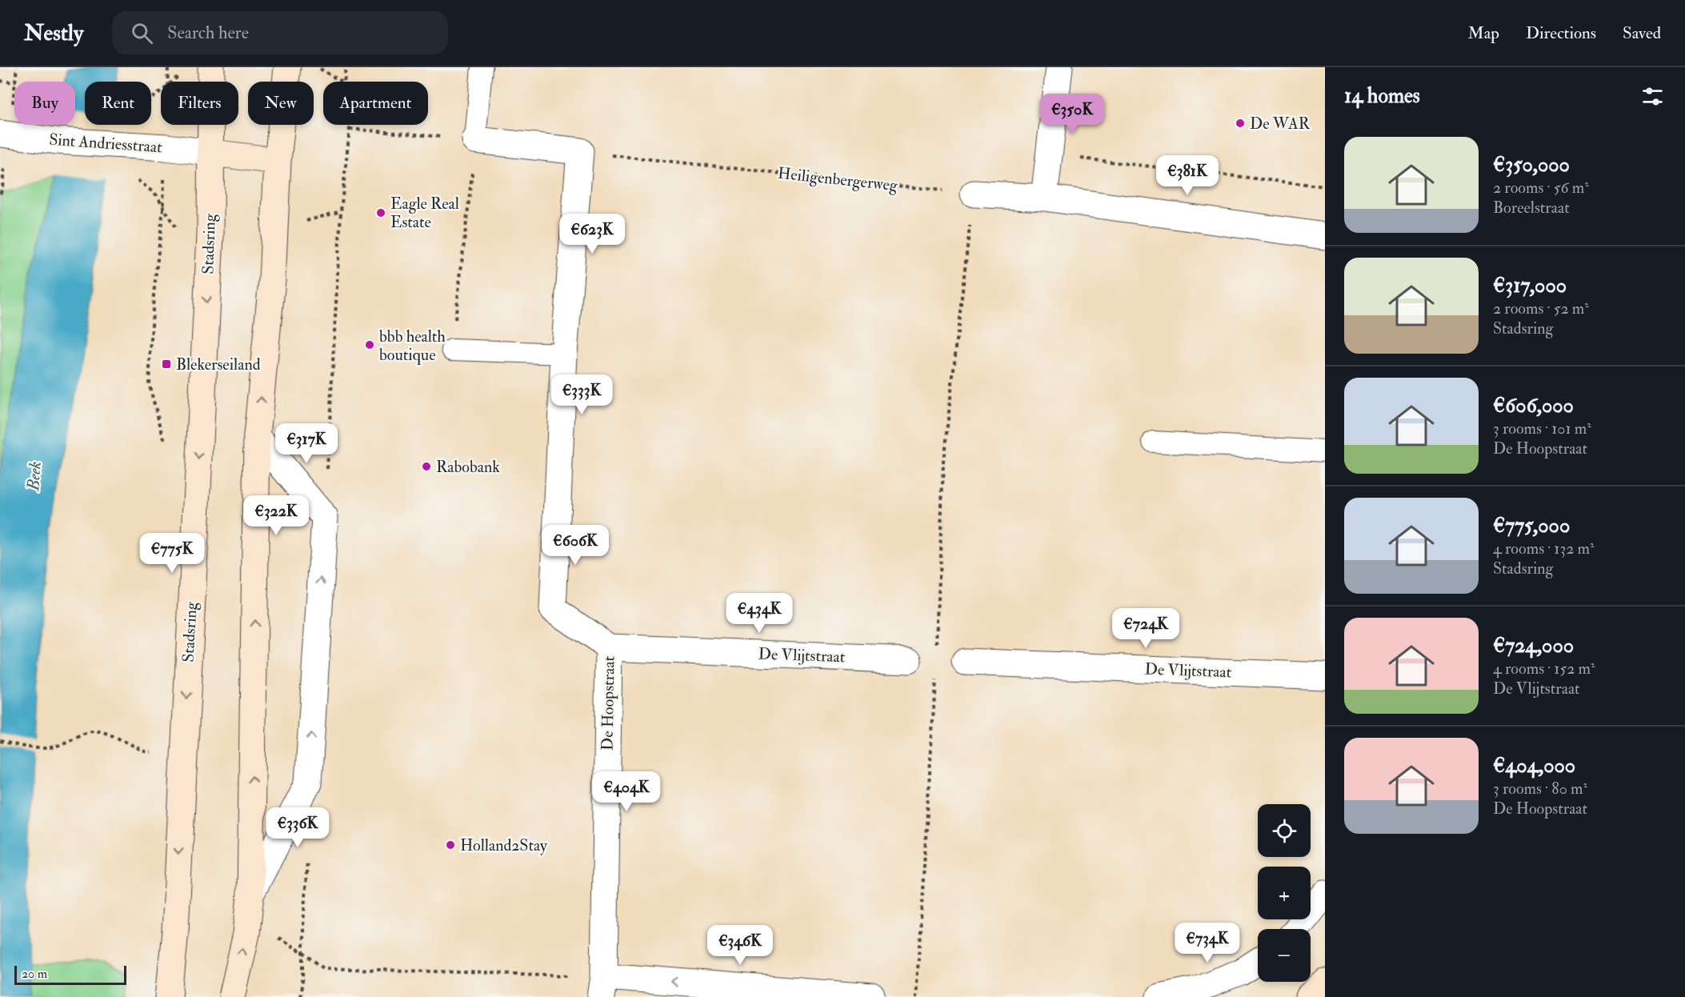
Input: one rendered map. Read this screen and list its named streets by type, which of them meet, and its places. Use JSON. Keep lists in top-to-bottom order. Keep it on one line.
{"streets":{"main road":["Stadsring"],"street":["Sint Andriesstraat","De Vlijtstraat","De Hoopstraat"],"path":["Heiligenbergerweg"]},"crossings":[["Sint Andriesstraat","Stadsring"],["Heiligenbergerweg","De Hoopstraat"],["De Vlijtstraat","De Hoopstraat"]],"water":["Beek"],"places":{"other":["De WAR","Eagle Real Estate","bbb health boutique","Rabobank","Holland2Stay"],"transit":["Blekerseiland"]},"scale_bar":"20 m","page":{"header":"Nestly","search":"Search here","nav":["Map","Directions","Saved"],"heading":"14 homes","chip":["Buy","Rent","Filters","New","Apartment"],"price":["€350K","€381K","€623K","€333K","€317K","€322K","€606K","€775K","€434K","€724K","€404K","€336K","€734K","€346K"],"list":[{"name":"€350,000","note":"2 rooms · 56 m² · Boreelstraat"},{"name":"€317,000","note":"2 rooms · 52 m² · Stadsring"},{"name":"€606,000","note":"3 rooms · 101 m² · De Hoopstraat"},{"name":"€775,000","note":"4 rooms · 132 m² · Stadsring"},{"name":"€724,000","note":"4 rooms · 152 m² · De Vlijtstraat"},{"name":"€404,000","note":"3 rooms · 80 m² · De Hoopstraat"}],"map_buttons":["+","−"],"scale":"20 m"}}
